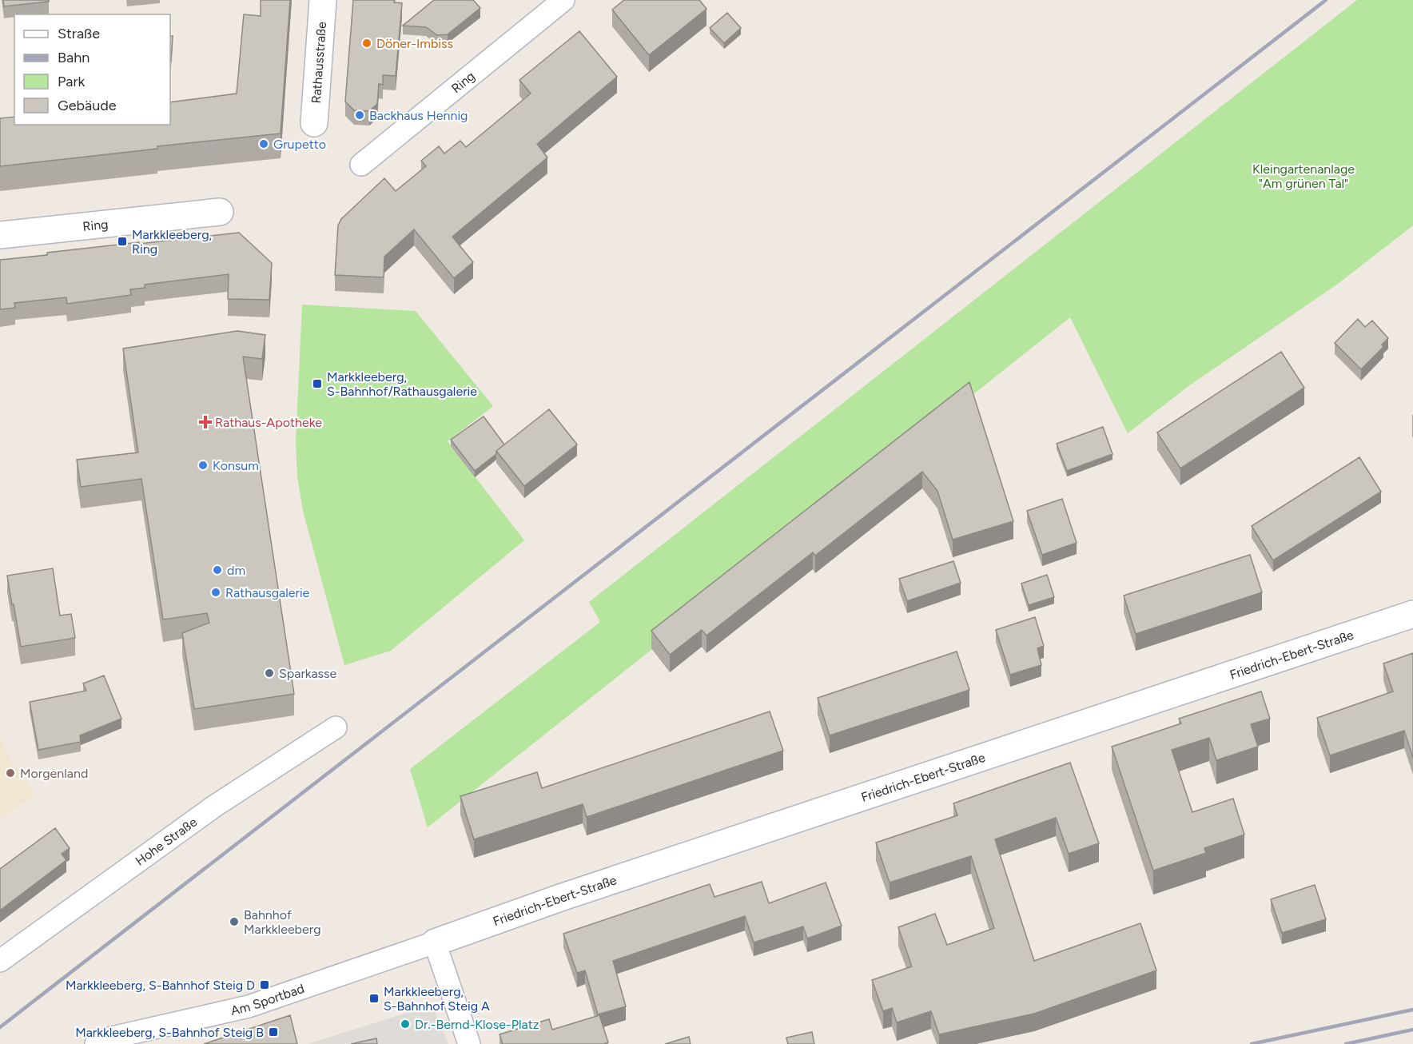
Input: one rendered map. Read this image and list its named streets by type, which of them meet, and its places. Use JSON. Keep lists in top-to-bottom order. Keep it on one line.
{"streets":{"street":["Rathausstraße","Ring","Friedrich-Ebert-Straße","Hohe Straße","Am Sportbad"]},"crossings":[["Friedrich-Ebert-Straße","Am Sportbad"]],"parks":["Kleingartenanlage \"Am grünen Tal\""],"places":{"other":["Döner-Imbiss","Backhaus Hennig","Grupetto","Konsum","dm","Rathausgalerie","Sparkasse","Morgenland","Bahnhof Markkleeberg","Dr.-Bernd-Klose-Platz"],"transit":["Markkleeberg, Ring","Markkleeberg, S-Bahnhof/Rathausgalerie","Markkleeberg, S-Bahnhof Steig D","Markkleeberg, S-Bahnhof Steig A","Markkleeberg, S-Bahnhof Steig B"],"health":["Rathaus-Apotheke"]},"legend":["Straße","Bahn","Park","Gebäude"]}
